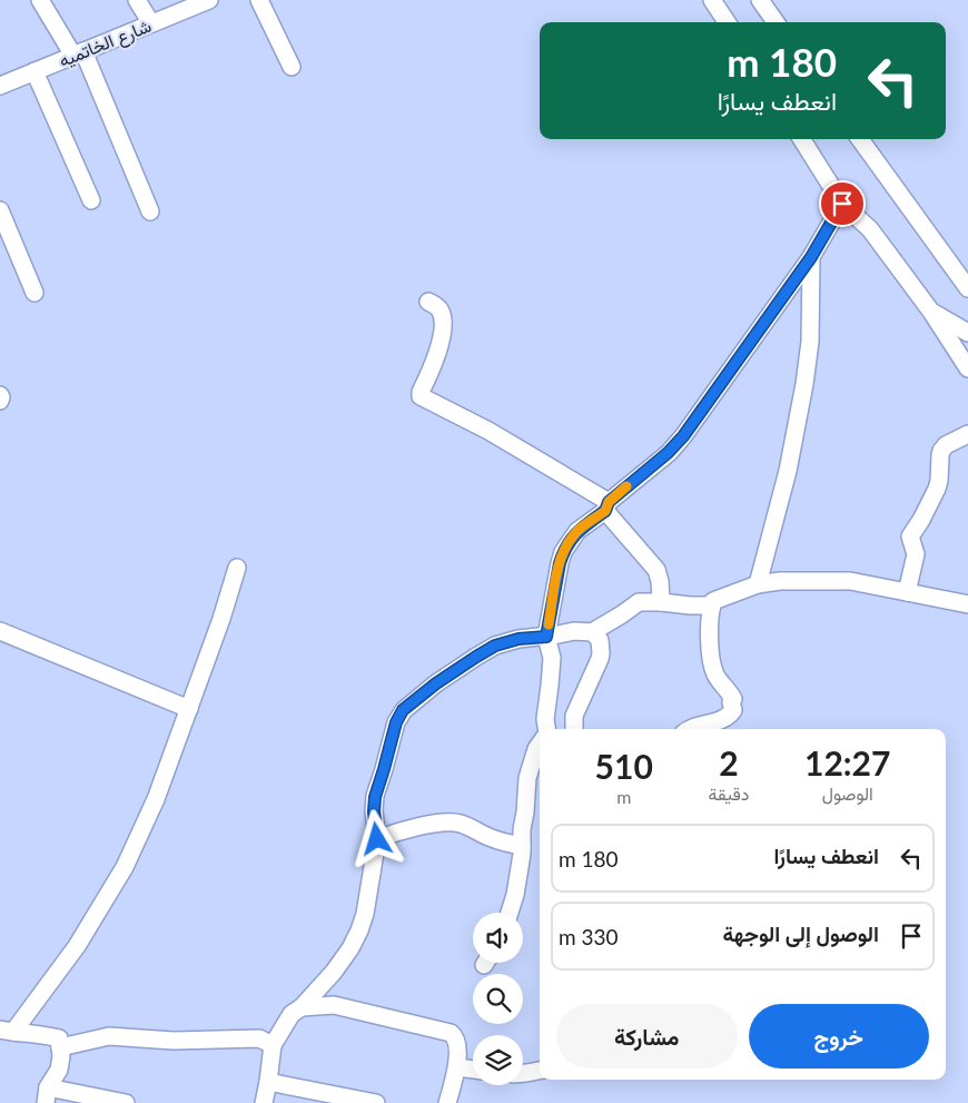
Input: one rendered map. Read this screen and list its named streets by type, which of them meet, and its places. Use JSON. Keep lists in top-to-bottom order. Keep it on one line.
{"streets":{"street":["شارع الخاتميه"]},"page":{"turn":["180 m","انعطف يسارًا"],"eta":["12:27","الوصول","2","دقيقة","510","m"],"list":[{"name":"انعطف يسارًا","value":"180 m"},{"name":"الوصول إلى الوجهة","value":"330 m"}],"buttons":["خروج","مشاركة"]}}
